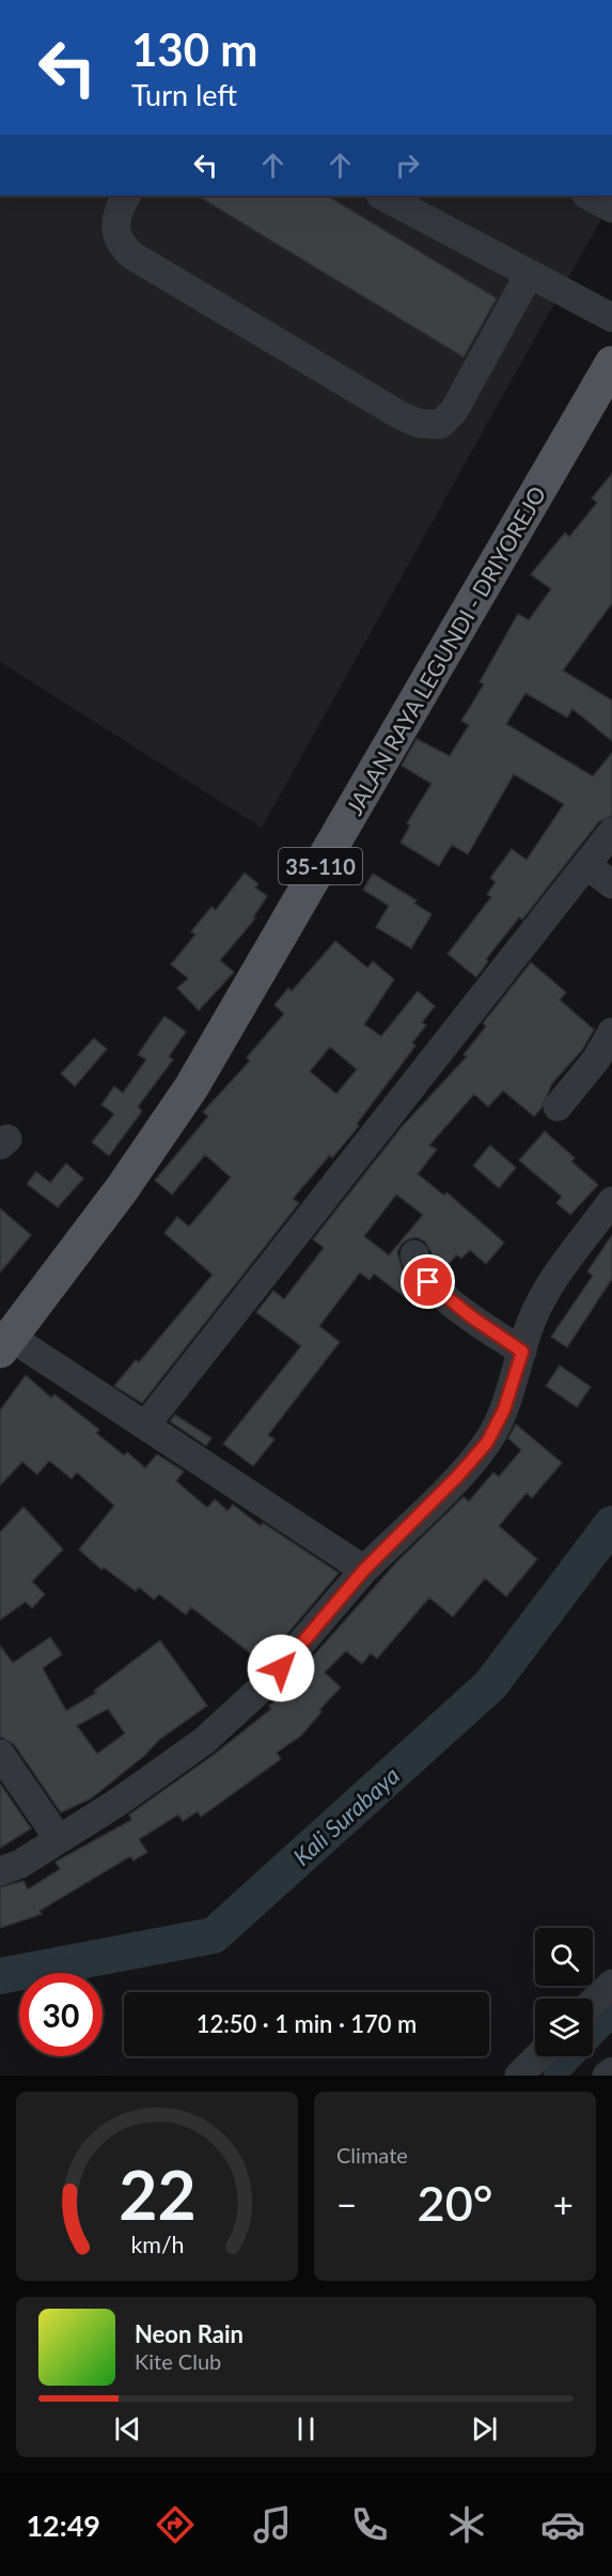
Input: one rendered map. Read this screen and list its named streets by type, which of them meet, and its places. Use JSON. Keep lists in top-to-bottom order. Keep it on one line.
{"streets":{"main road":["JALAN RAYA LEGUNDI - DRIYOREJO","35-110"]},"water":["Kali Surabaya"],"page":{"turn":["130 m","Turn left"],"limit":"30","trip":"12:50 · 1 min · 170 m","tile":"Climate","heat":["−","20°","+"],"song":["Neon Rain","Kite Club"],"tabs":"12:49","gauge":["22","km/h"]}}
